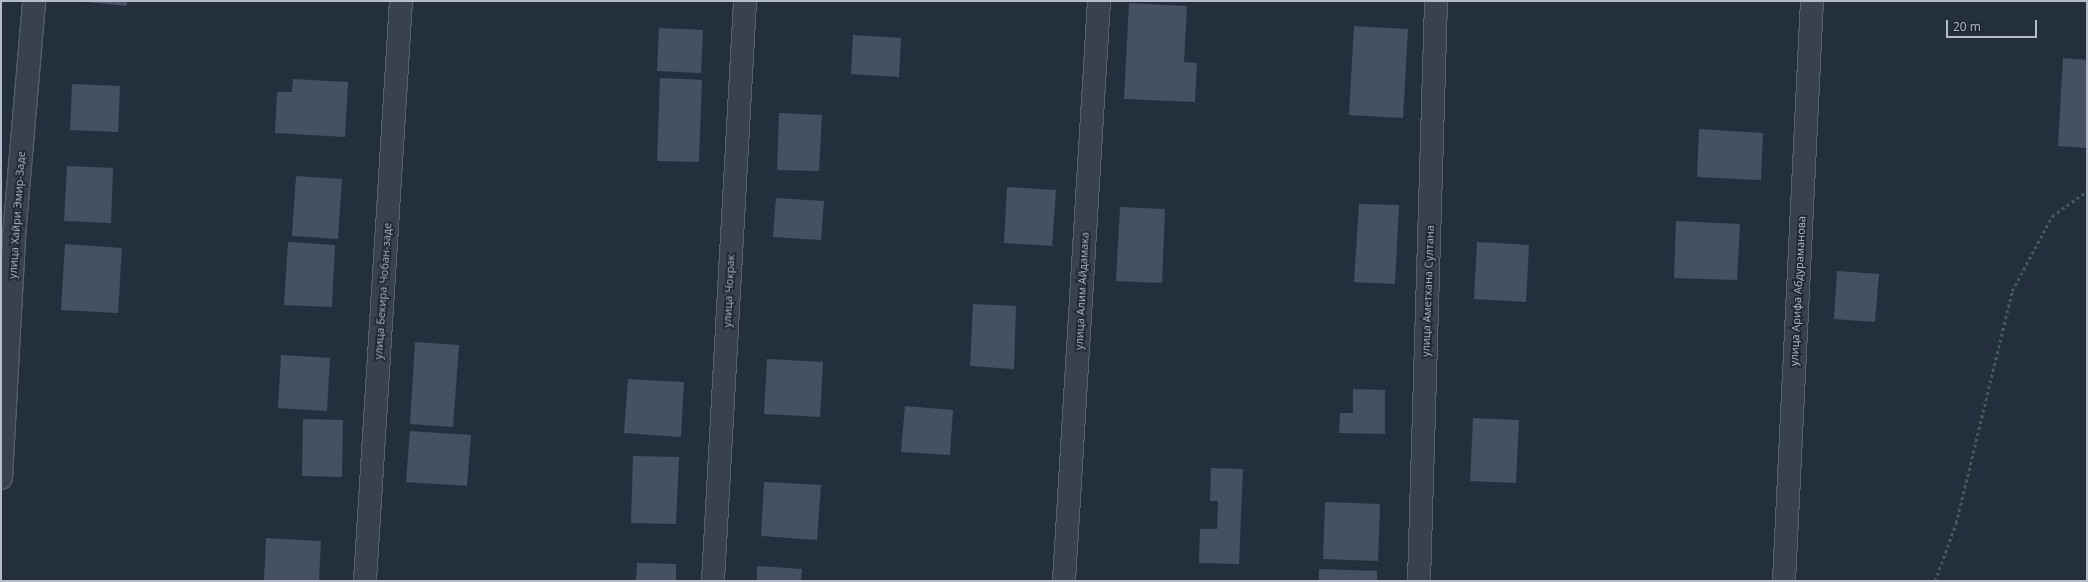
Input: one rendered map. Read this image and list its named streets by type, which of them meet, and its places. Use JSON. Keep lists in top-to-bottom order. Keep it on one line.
{"streets":{"street":["улица Хайри Эмир-Заде","улица Бекира Чобан-заде","улица Чокрак","улица Алим Айдамака","улица Аметхана Султана","улица Арифа Абдураманова"]},"scale_bar":"20 m"}
